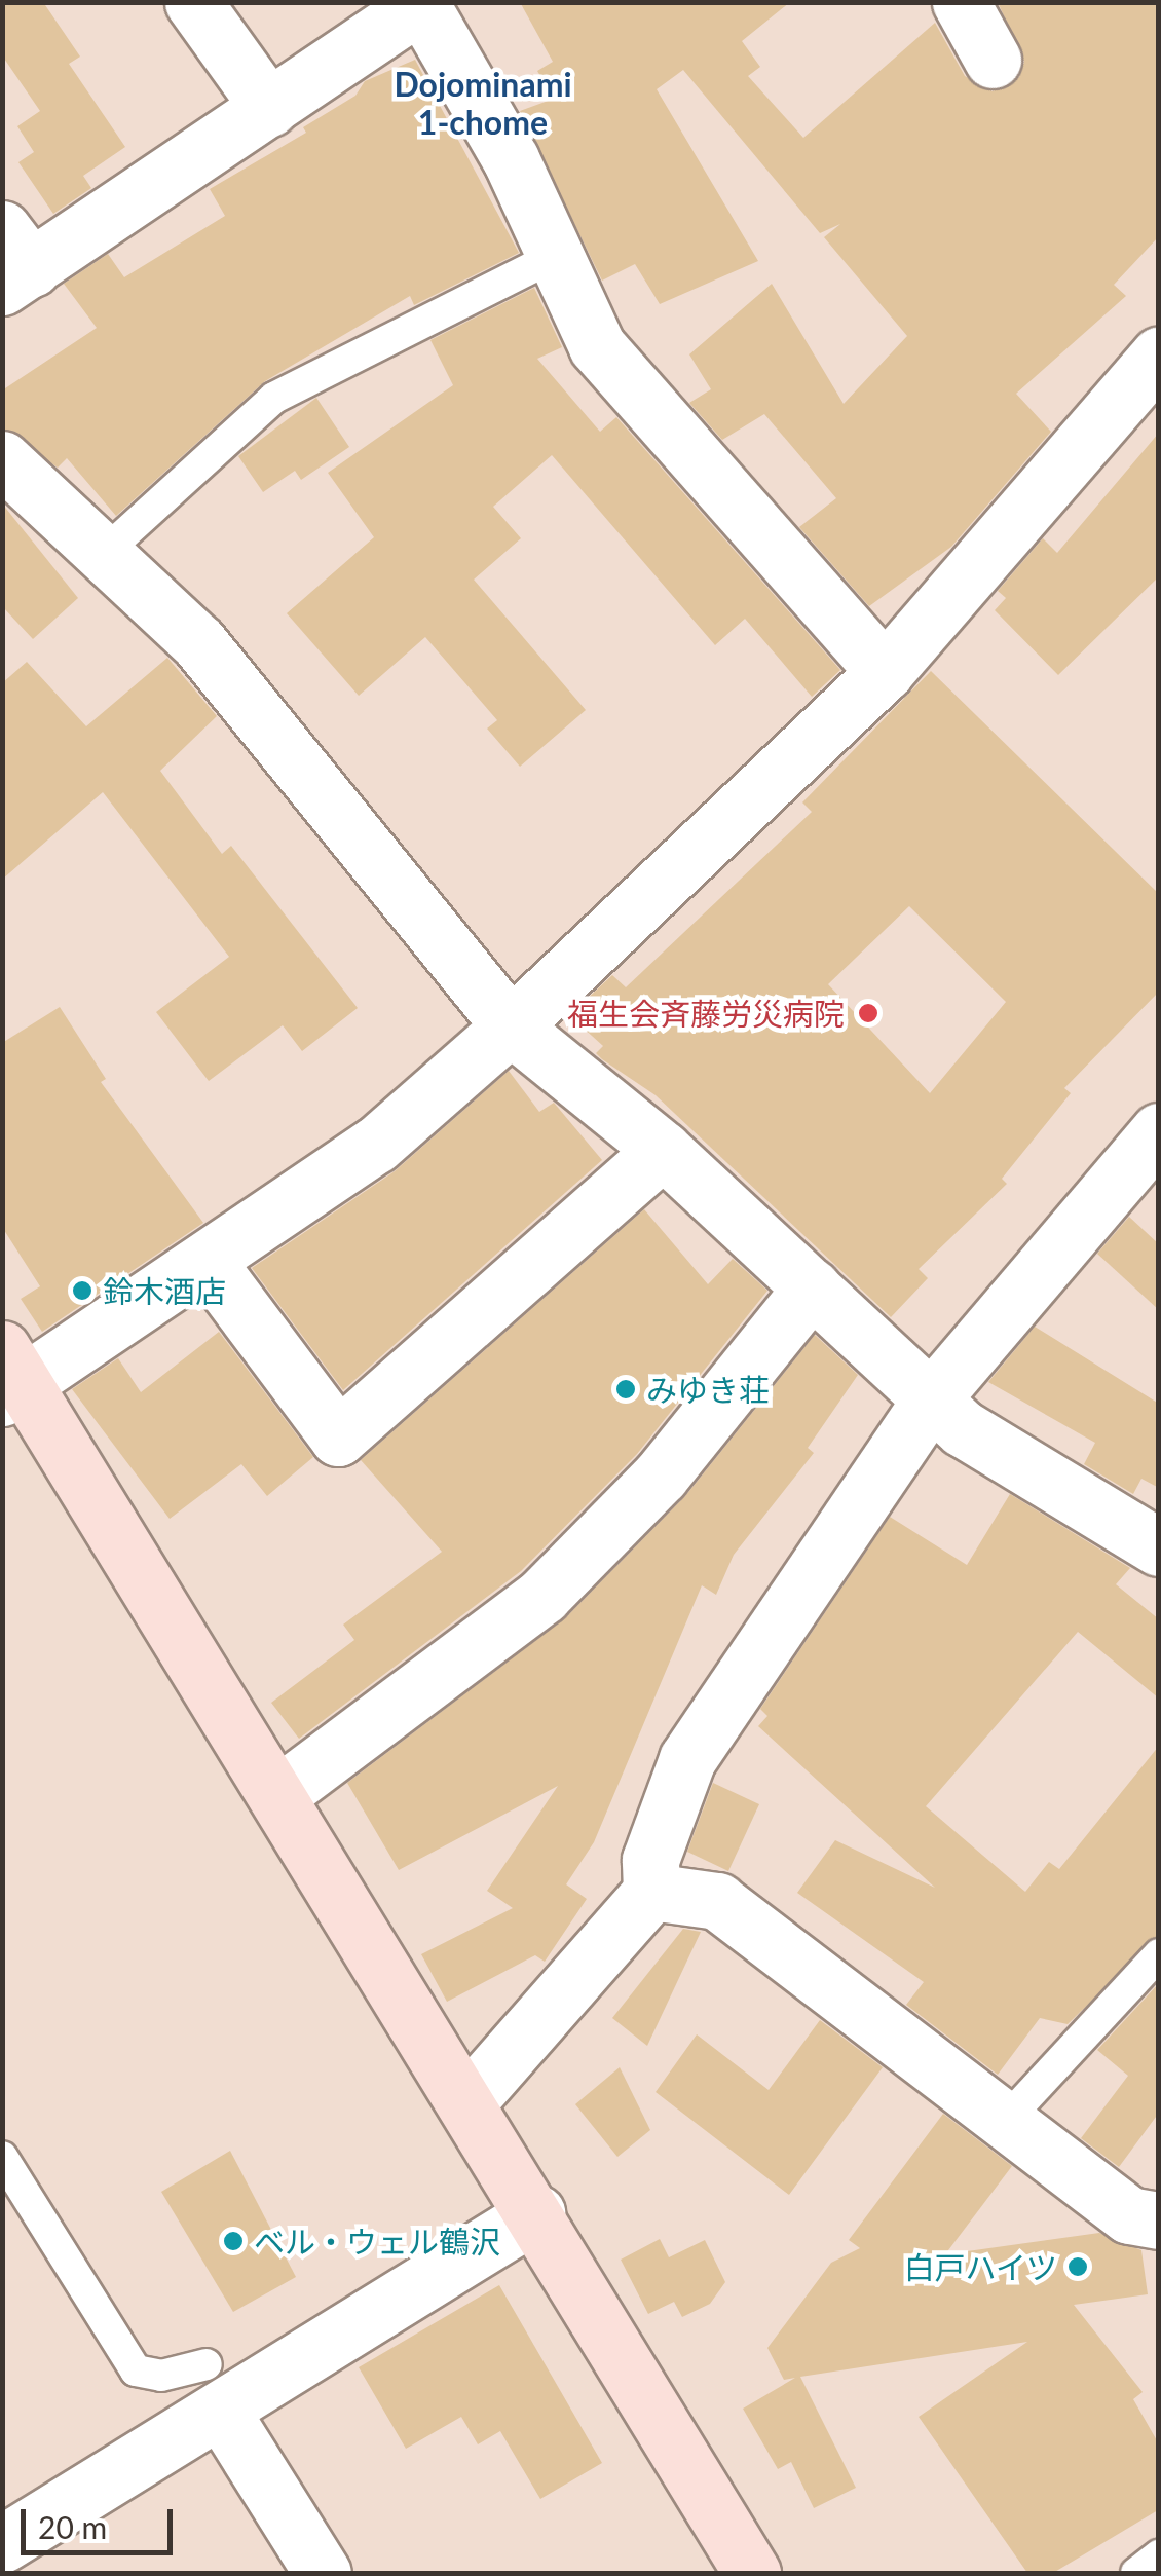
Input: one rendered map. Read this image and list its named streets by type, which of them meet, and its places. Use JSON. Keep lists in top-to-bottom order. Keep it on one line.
{"districts":["Dojominami 1-chome"],"places":["福生会斉藤労災病院","鈴木酒店","みゆき荘","ベル・ウェル鶴沢","白戸ハイツ"],"scale_bar":"20 m"}
